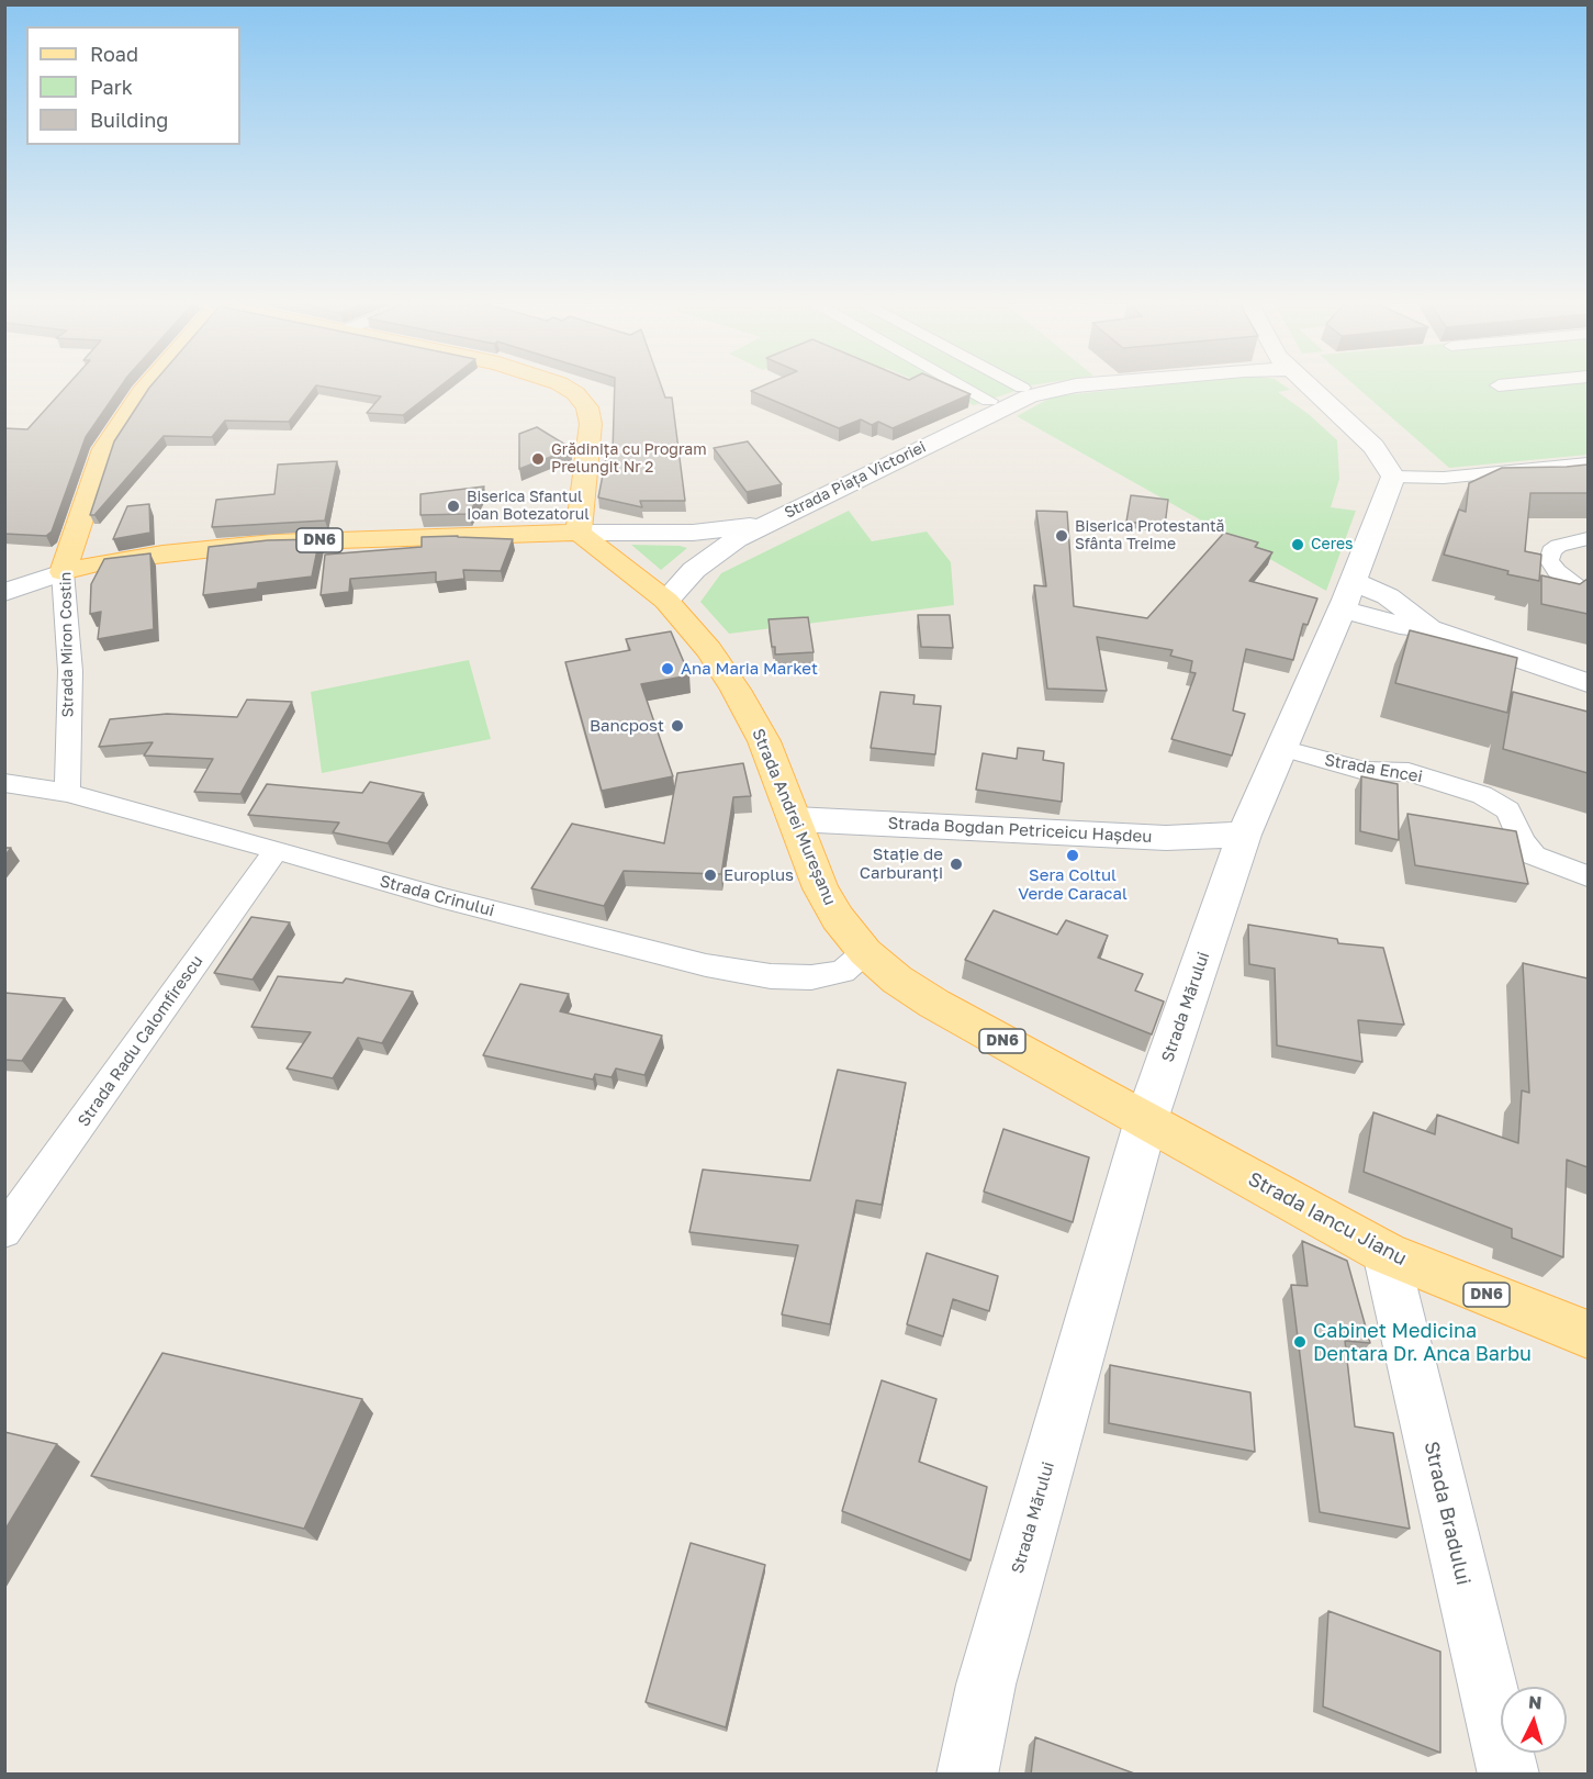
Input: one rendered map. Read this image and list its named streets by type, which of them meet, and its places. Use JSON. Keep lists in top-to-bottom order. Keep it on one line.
{"streets":{"main road":["Strada Piața Victoriei","DN6","Strada Miron Costin","Strada Andrei Mureșanu","Strada Bogdan Petriceicu Hașdeu","Strada Mărului","Strada Iancu Jianu","Strada Bradului"],"street":["Strada Encei","Strada Crinului","Strada Radu Calomfirescu"]},"crossings":[["Strada Piața Victoriei","DN6"],["Strada Piața Victoriei","Strada Andrei Mureșanu"],["DN6","Strada Miron Costin"],["DN6","Strada Andrei Mureșanu"],["Strada Miron Costin","Strada Crinului"],["Strada Encei","Strada Mărului"],["Strada Andrei Mureșanu","Strada Bogdan Petriceicu Hașdeu"],["Strada Andrei Mureșanu","Strada Crinului"],["Strada Andrei Mureșanu","Strada Mărului"],["Strada Andrei Mureșanu","Strada Iancu Jianu"],["Strada Bogdan Petriceicu Hașdeu","Strada Mărului"],["Strada Crinului","Strada Radu Calomfirescu"],["Strada Mărului","Strada Iancu Jianu"],["Strada Iancu Jianu","Strada Bradului"]],"places":["Grădinița cu Program Prelungit Nr 2","Biserica Sfantul Ioan Botezatorul","Biserica Protestantă Sfânta Treime","Ceres","Ana Maria Market","Bancpost","Sera Coltul Verde Caracal","Stație de Carburanți","Europlus","Cabinet Medicina Dentara Dr. Anca Barbu"],"legend":["Road","Park","Building"],"north":"top"}
